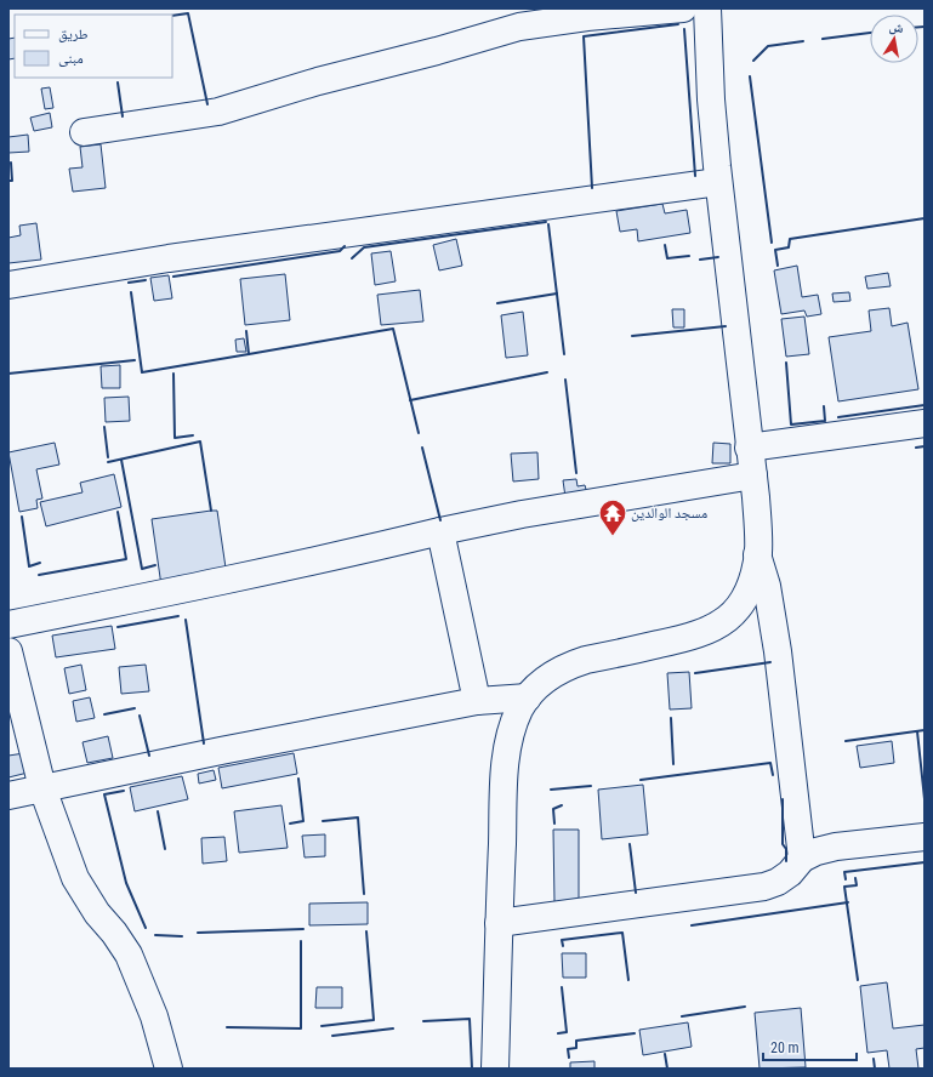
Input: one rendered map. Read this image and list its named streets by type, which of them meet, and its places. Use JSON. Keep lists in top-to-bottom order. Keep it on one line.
{"places":{"temple":["مسجد الوالدين"]},"legend":["طريق","مبنى"],"scale_bar":"20 m","north":"top"}
